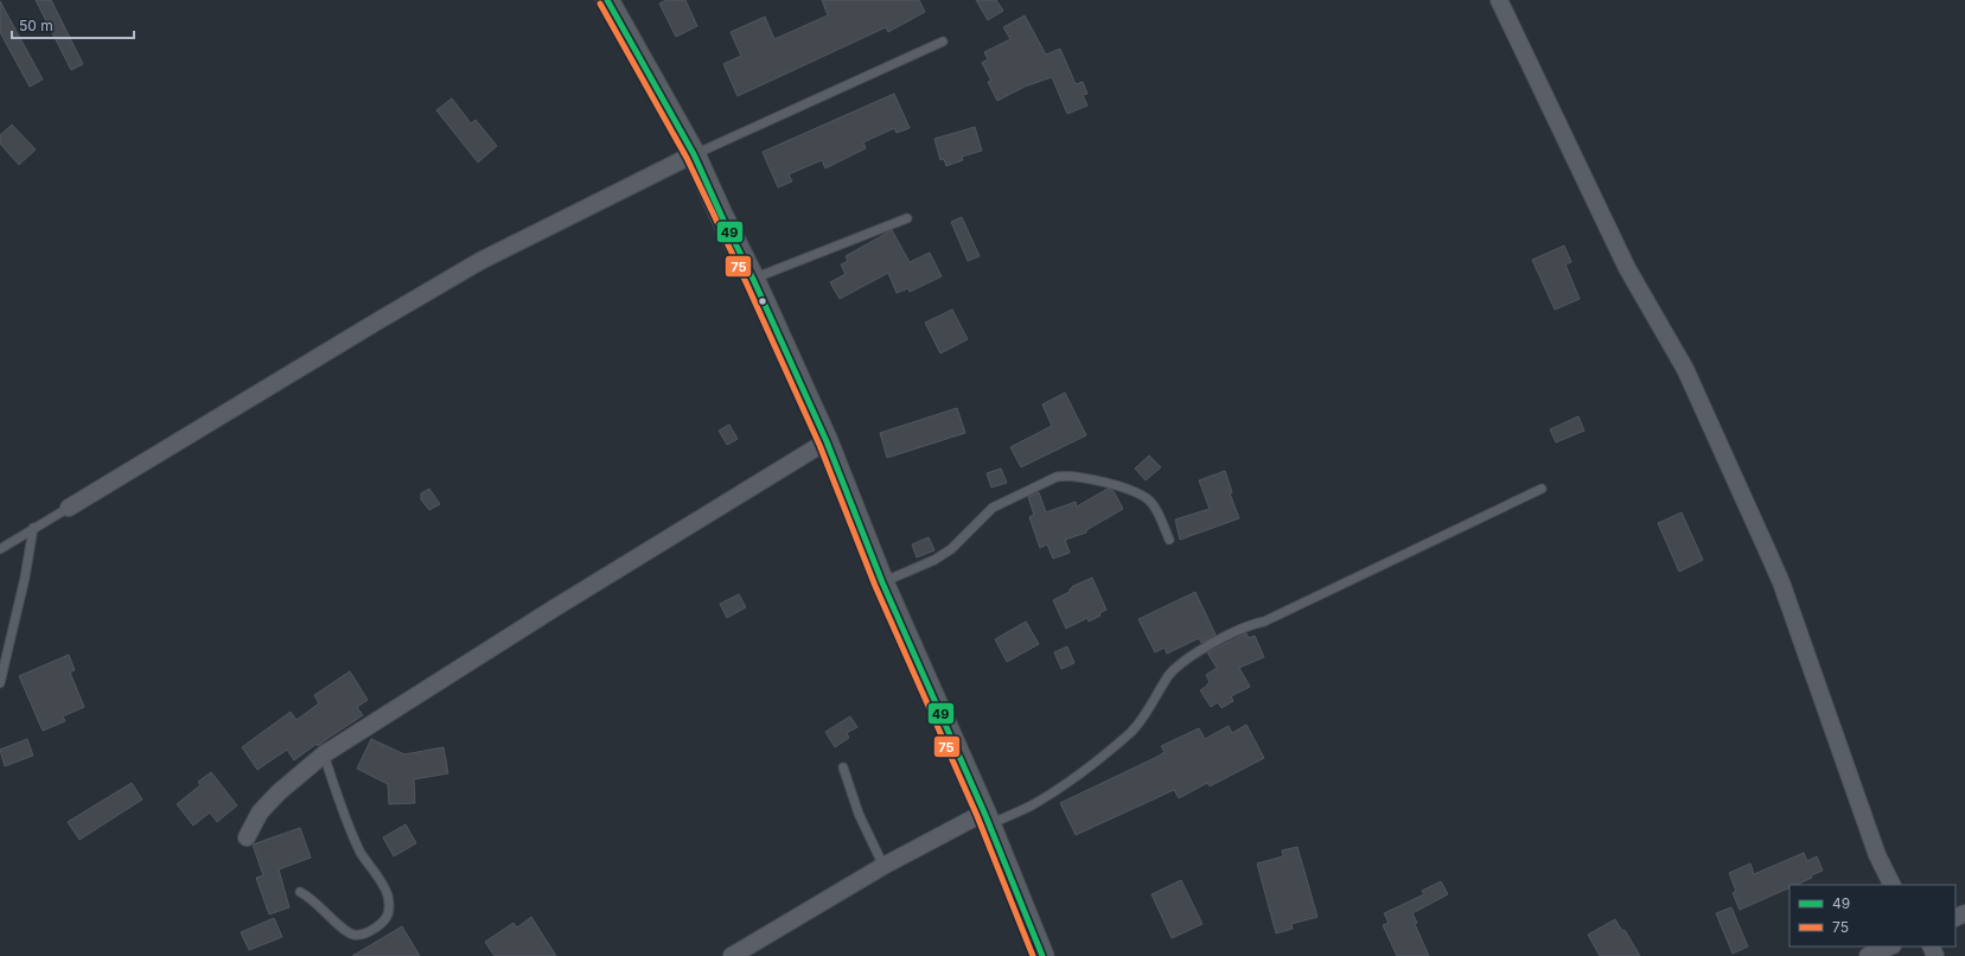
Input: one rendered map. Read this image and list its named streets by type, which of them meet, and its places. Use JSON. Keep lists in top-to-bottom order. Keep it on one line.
{"lines":["transit line 49","transit line 75"],"legend":["49","75"],"scale_bar":"50 m"}
